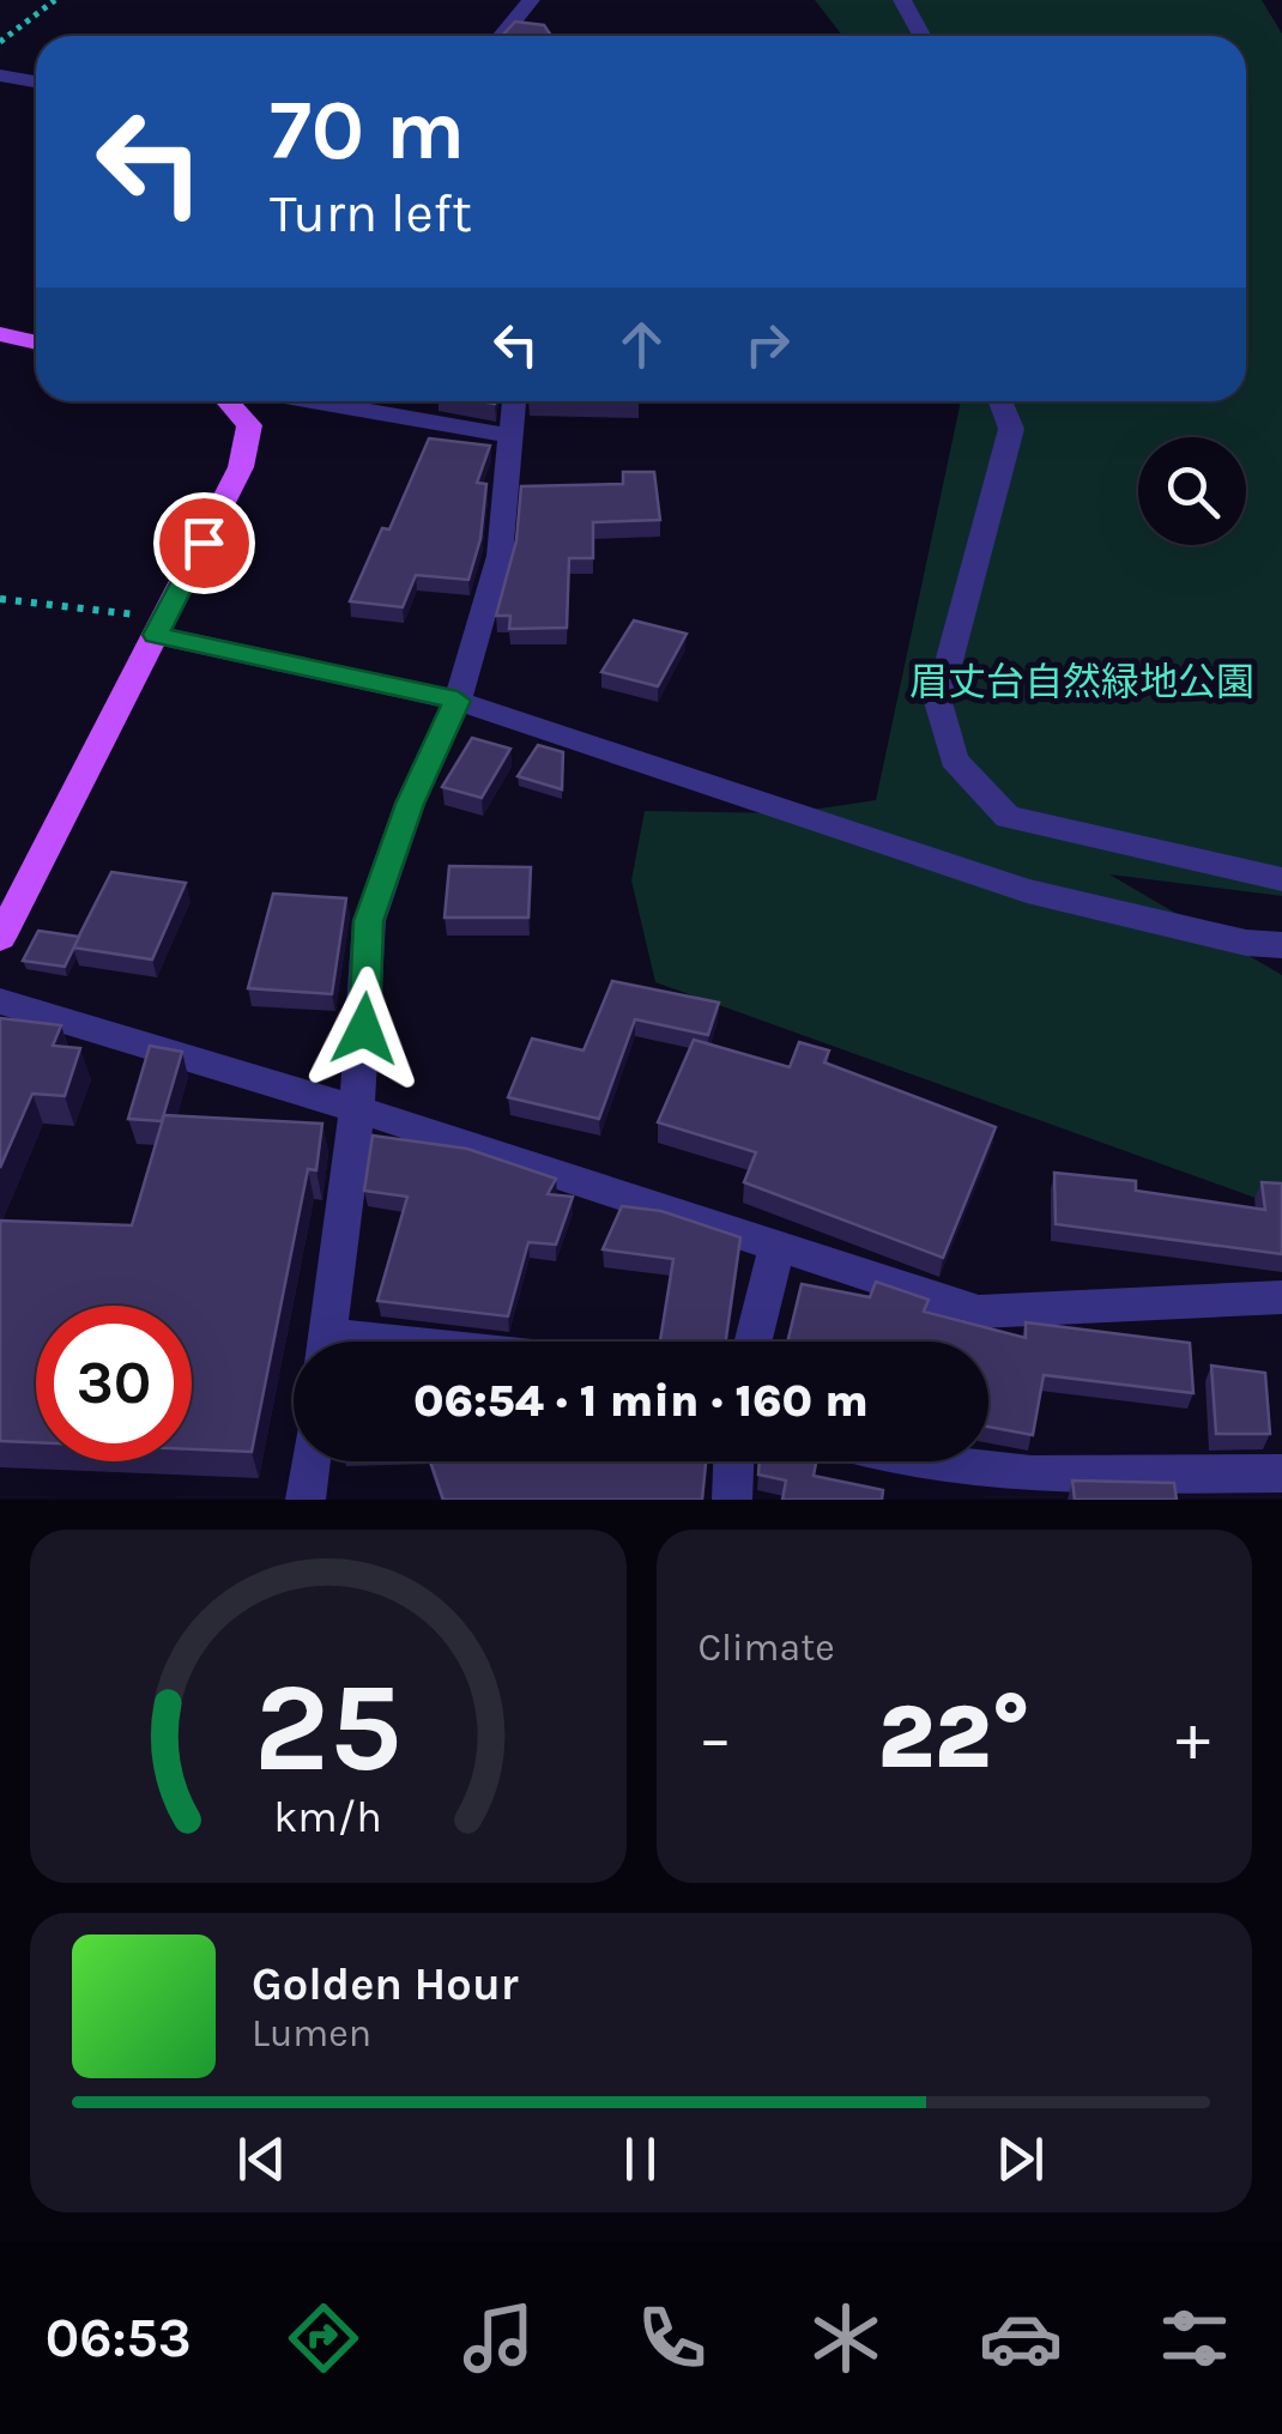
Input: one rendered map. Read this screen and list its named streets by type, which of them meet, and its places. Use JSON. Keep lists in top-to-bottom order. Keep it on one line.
{"parks":["眉丈台自然緑地公園"],"page":{"turn":["70 m","Turn left"],"limit":"30","trip":"06:54 · 1 min · 160 m","tile":"Climate","heat":["−","22°","+"],"song":["Golden Hour","Lumen"],"tabs":"06:53","gauge":["25","km/h"]}}
